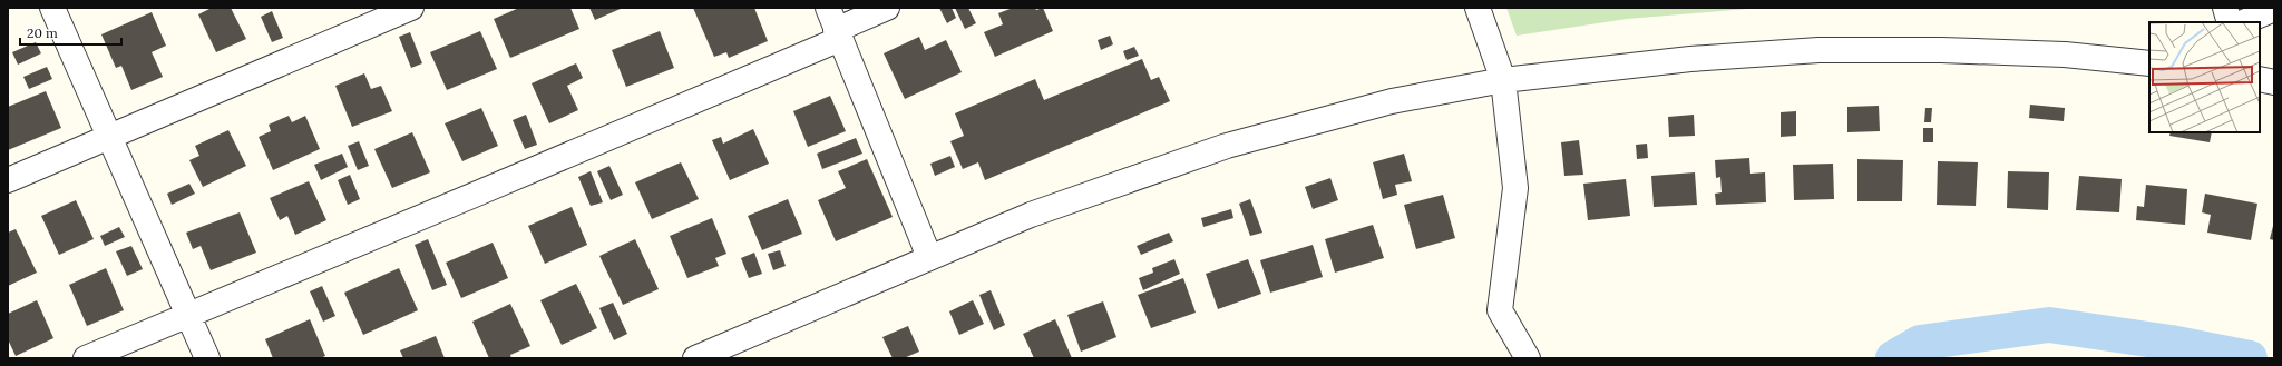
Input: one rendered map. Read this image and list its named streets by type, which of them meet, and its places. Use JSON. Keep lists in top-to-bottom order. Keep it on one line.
{"scale_bar":"20 m"}
